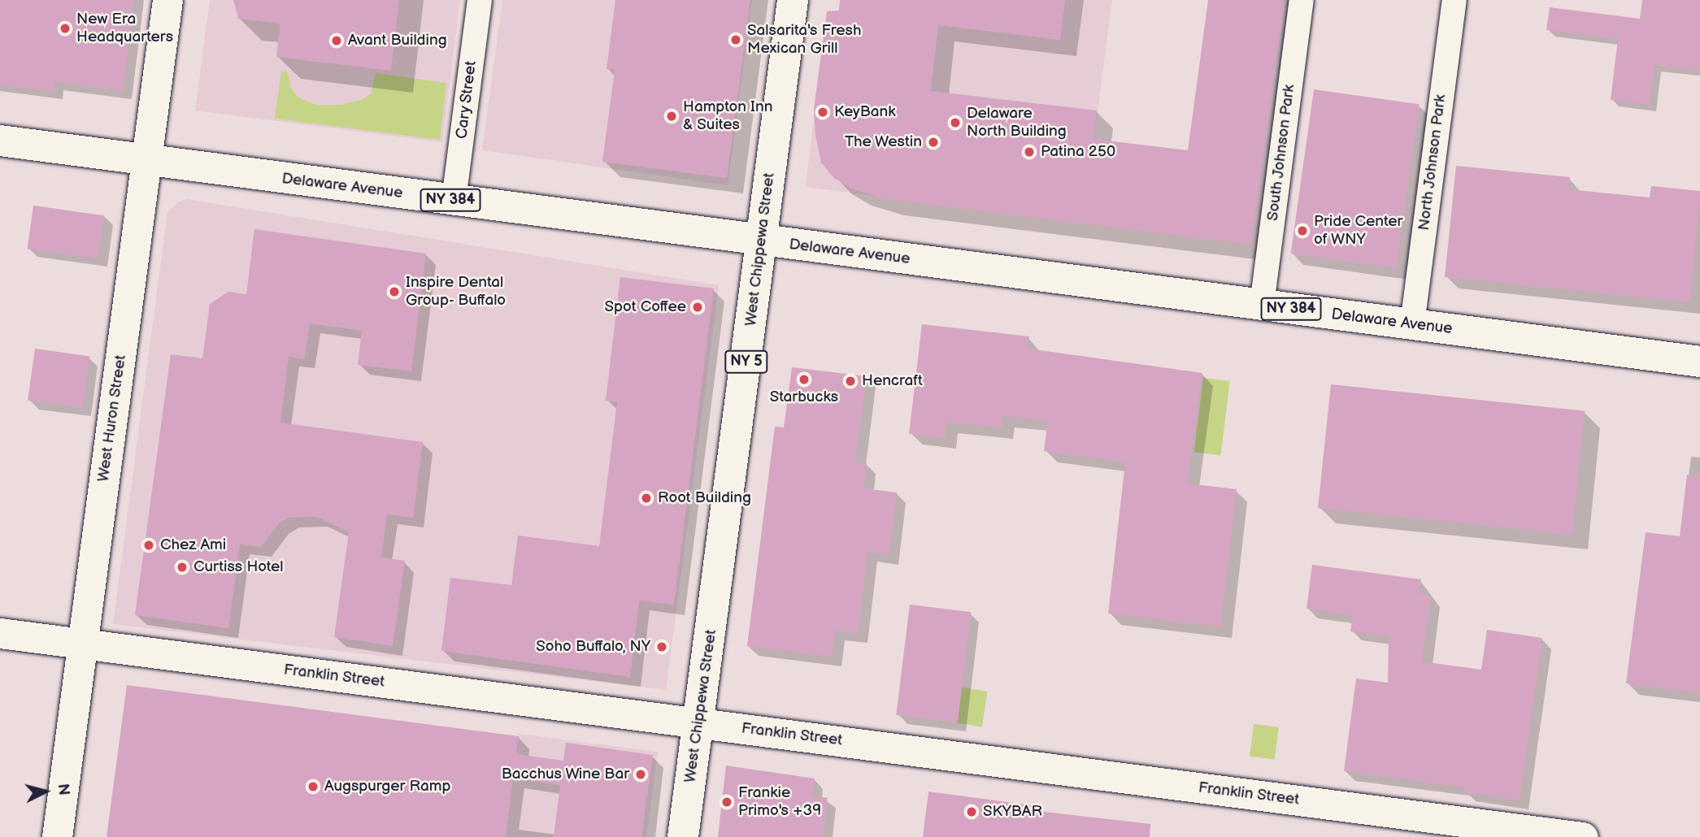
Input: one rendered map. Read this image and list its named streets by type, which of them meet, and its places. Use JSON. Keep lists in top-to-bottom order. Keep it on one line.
{"streets":{"main road":["Delaware Avenue","NY 384","West Chippewa Street","NY 5"],"street":["Cary Street","South Johnson Park","North Johnson Park","West Huron Street","Franklin Street"]},"crossings":[["Cary Street","Delaware Avenue"],["South Johnson Park","Delaware Avenue"],["North Johnson Park","Delaware Avenue"],["Delaware Avenue","West Chippewa Street"],["Delaware Avenue","West Huron Street"],["West Chippewa Street","Franklin Street"],["West Huron Street","Franklin Street"]],"places":["New Era Headquarters","Salsarita's Fresh Mexican Grill","Avant Building","KeyBank","Hampton Inn & Suites","Delaware North Building","The Westin","Patina 250","Pride Center of WNY","Inspire Dental Group- Buffalo","Spot Coffee","Starbucks","Hencraft","Root Building","Chez Ami","Curtiss Hotel","Soho Buffalo, NY","Bacchus Wine Bar","Augspurger Ramp","Frankie Primo's +39","SKYBAR"],"north":"right"}
